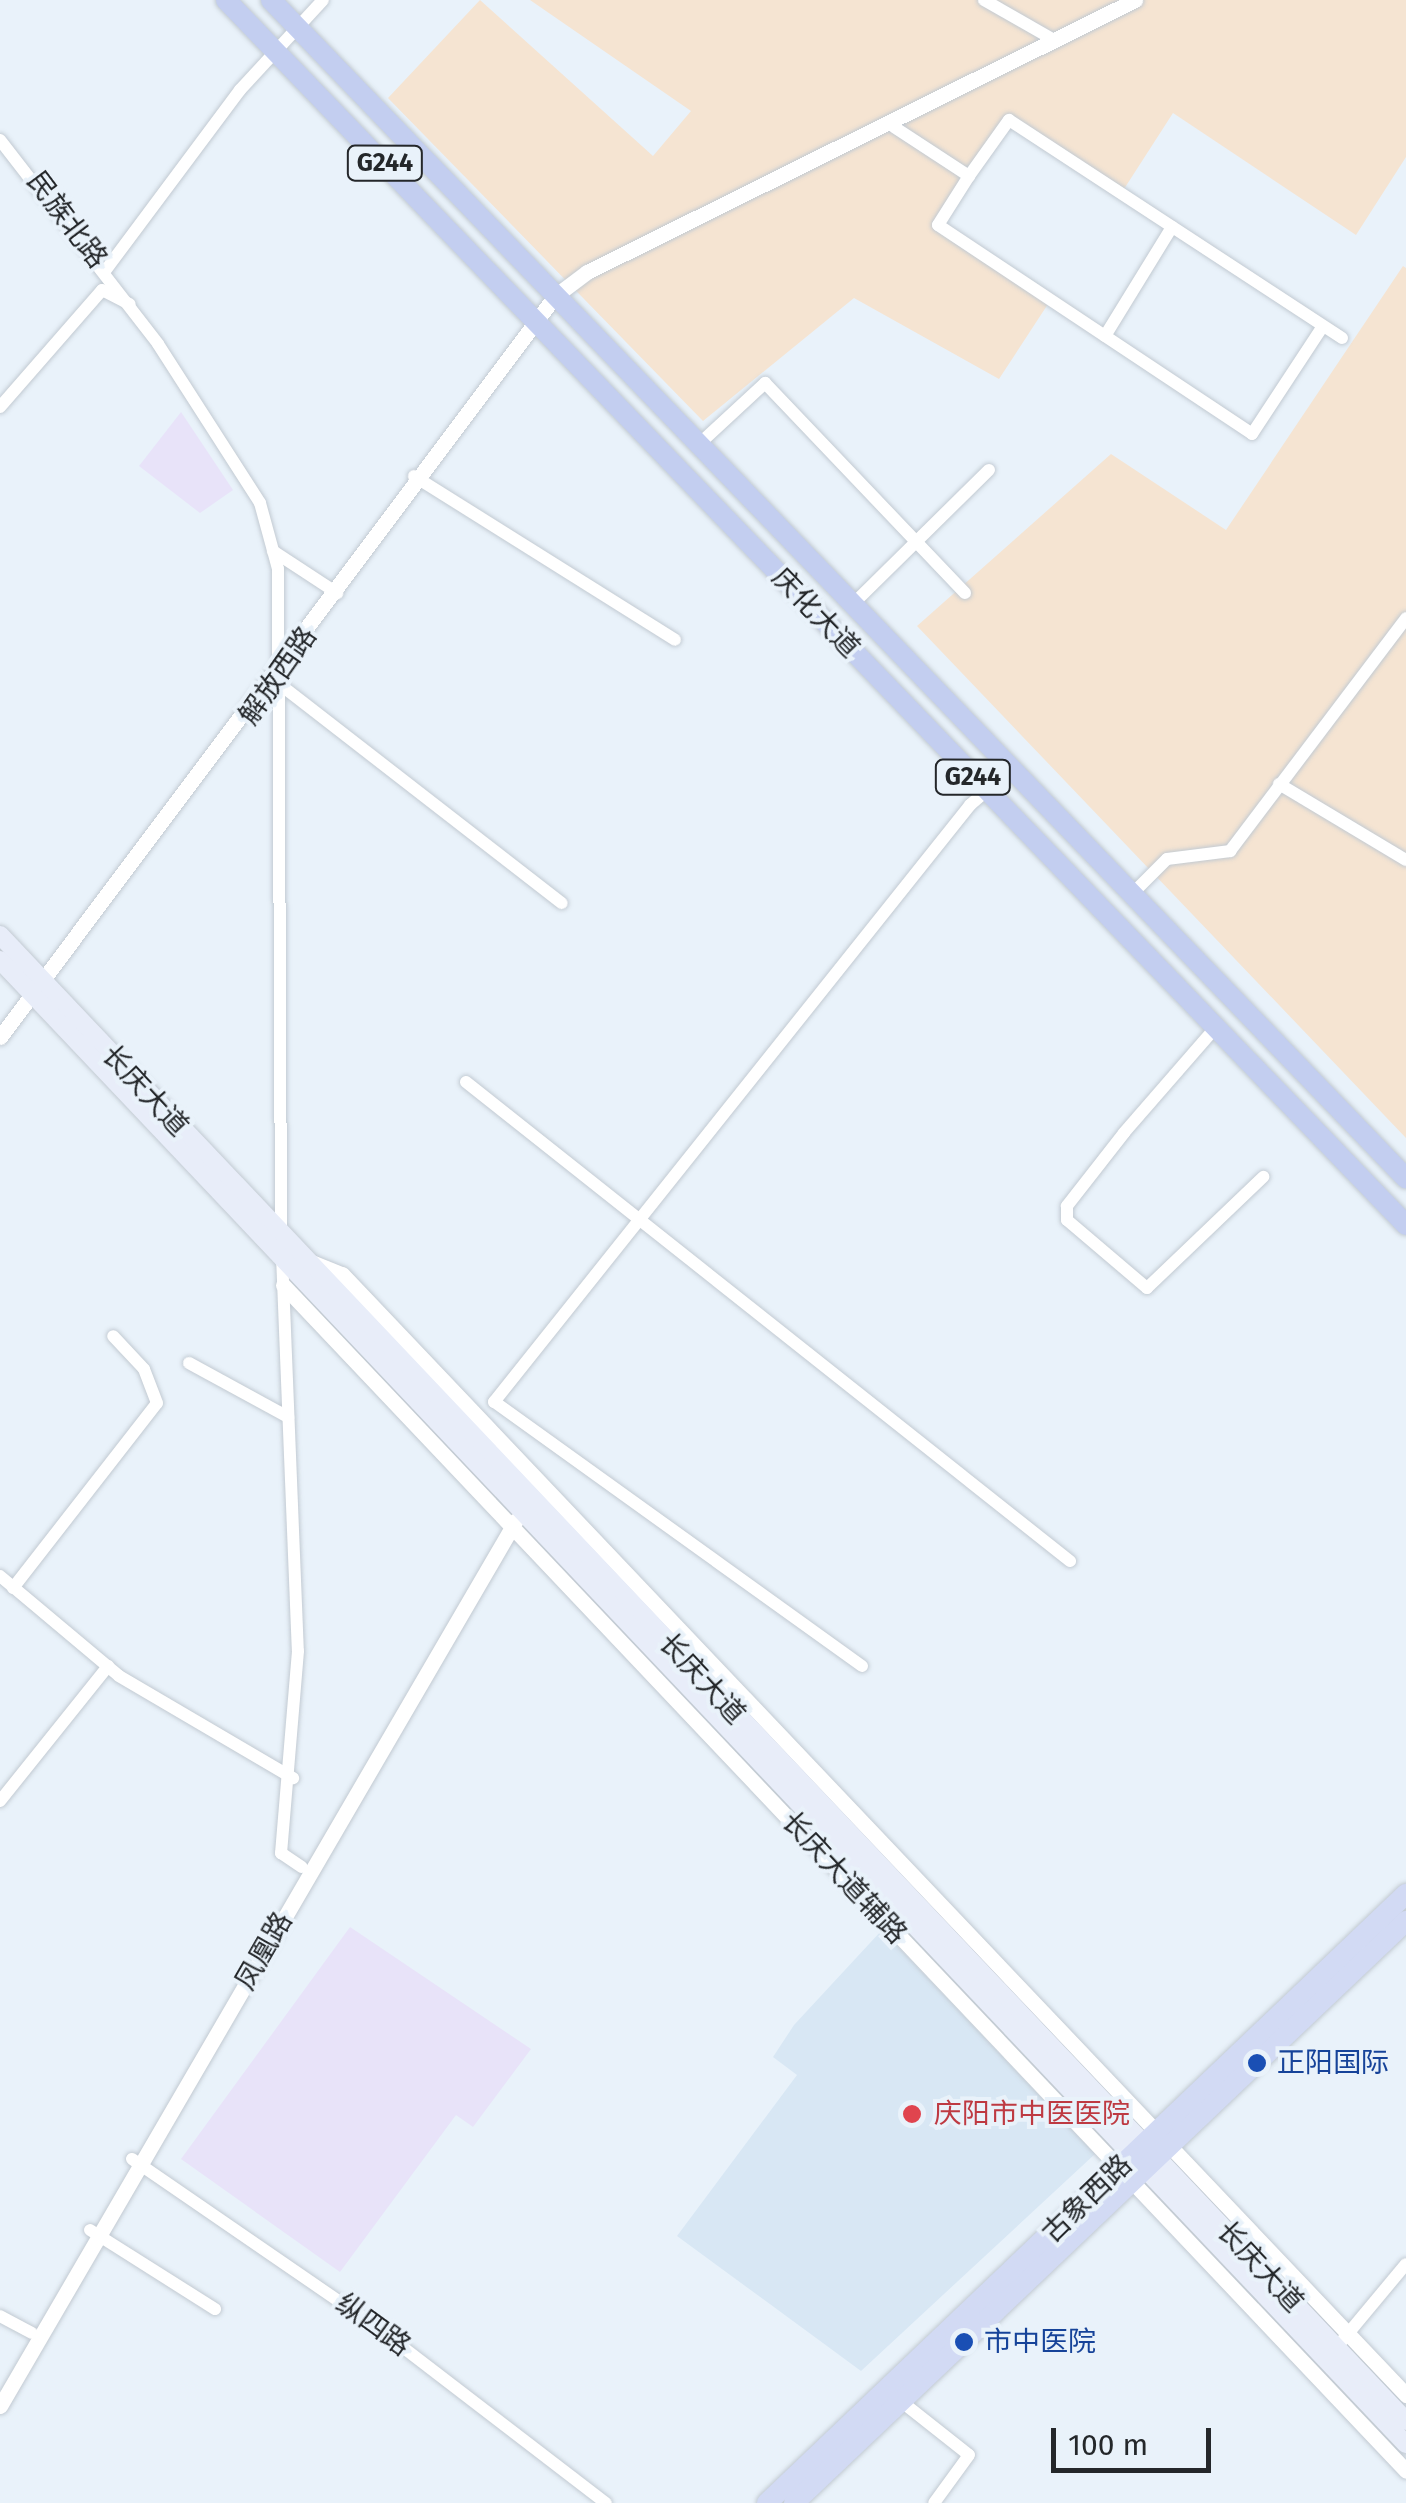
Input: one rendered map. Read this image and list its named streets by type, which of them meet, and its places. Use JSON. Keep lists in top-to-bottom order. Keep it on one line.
{"streets":{"highway":["G244","庆化大道"],"main road":["长庆大道","古象西路"],"street":["民族北路","解放西路","长庆大道辅路","凤凰路","纵四路"]},"crossings":[["庆化大道","解放西路"],["解放西路","长庆大道"],["长庆大道","长庆大道辅路"],["长庆大道","凤凰路"],["长庆大道","古象西路"],["长庆大道辅路","古象西路"],["凤凰路","纵四路"]],"places":["正阳国际","庆阳市中医医院","市中医院"],"scale_bar":"100 m"}
